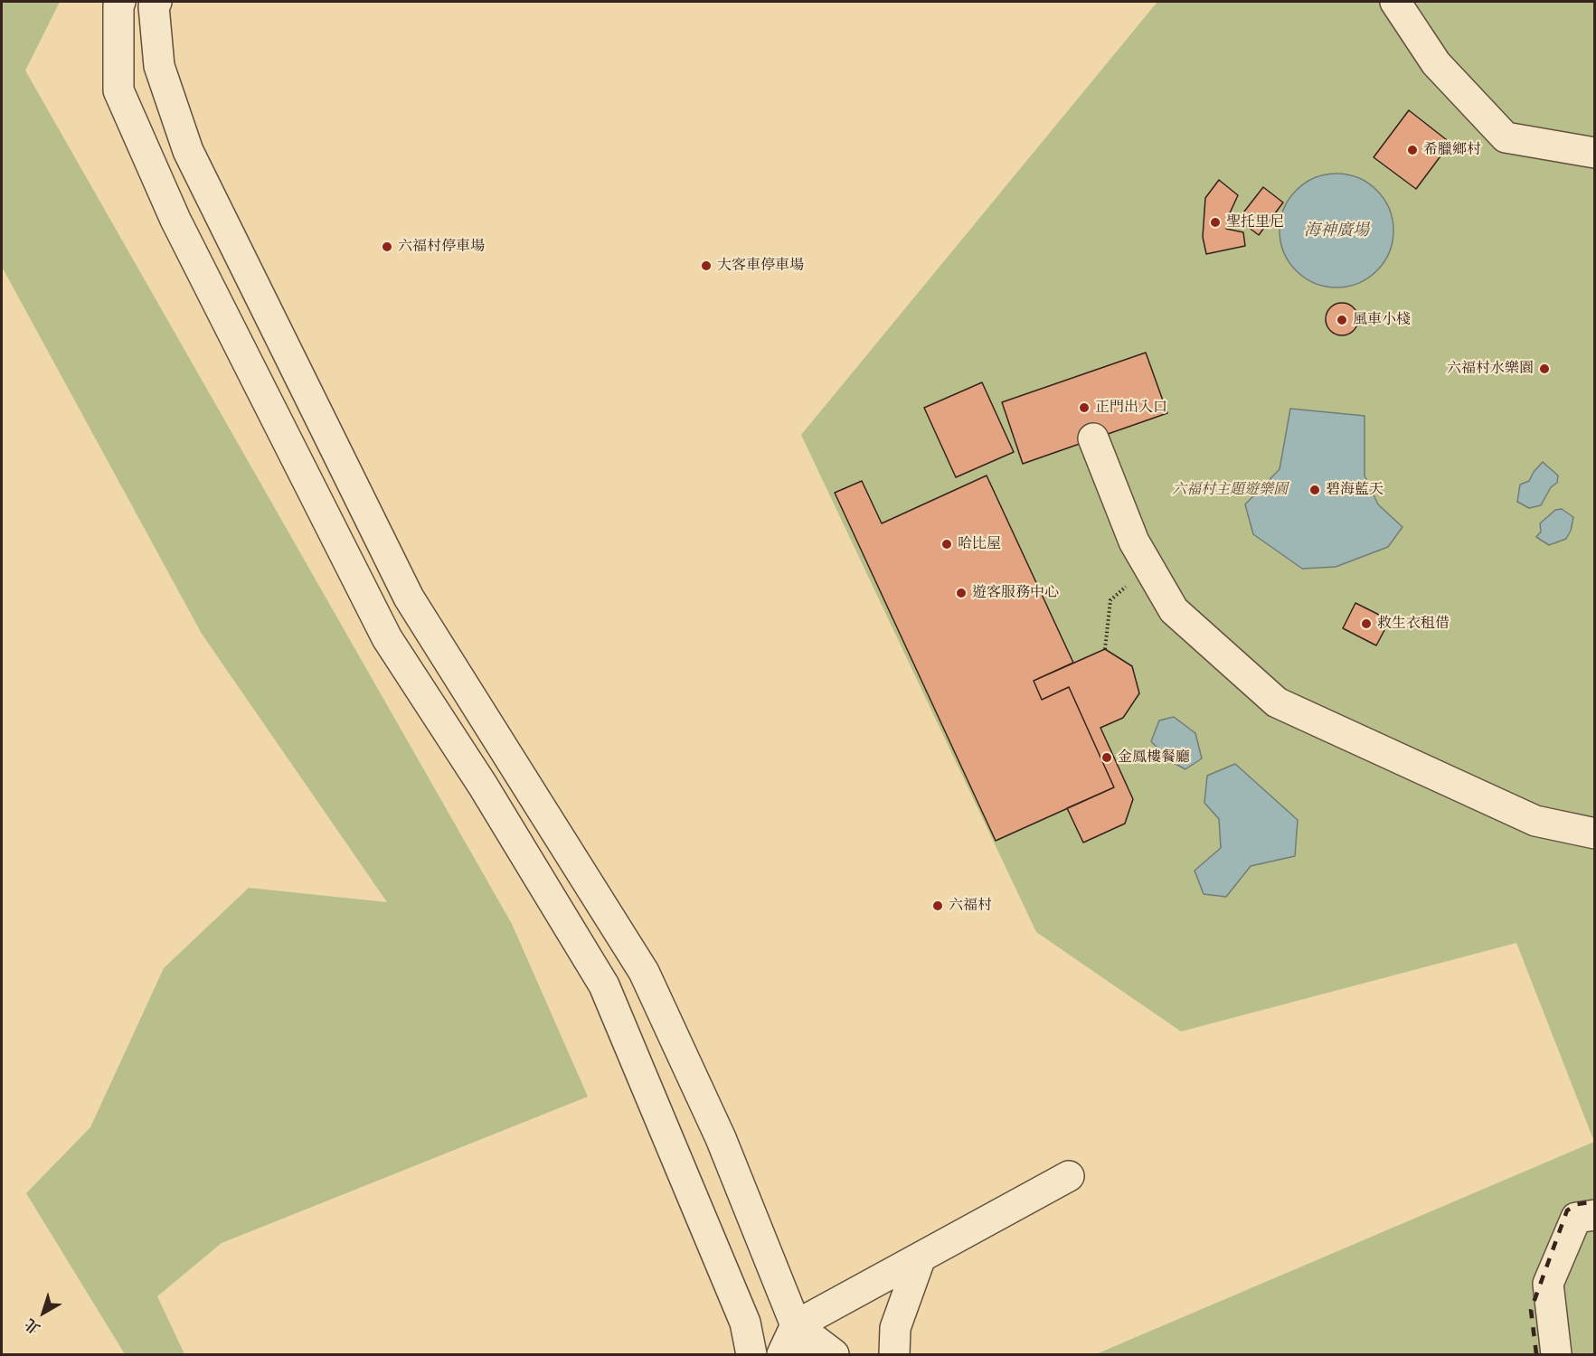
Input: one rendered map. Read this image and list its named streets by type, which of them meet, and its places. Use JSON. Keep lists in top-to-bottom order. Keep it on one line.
{"water":["海神廣場"],"parks":["六福村主題遊樂園"],"places":["希臘鄉村","聖托里尼","六福村停車場","大客車停車場","風車小棧","六福村水樂園","正門出入口","碧海藍天","哈比屋","遊客服務中心","救生衣租借","金鳳樓餐廳","六福村"],"north":"bottom left"}
